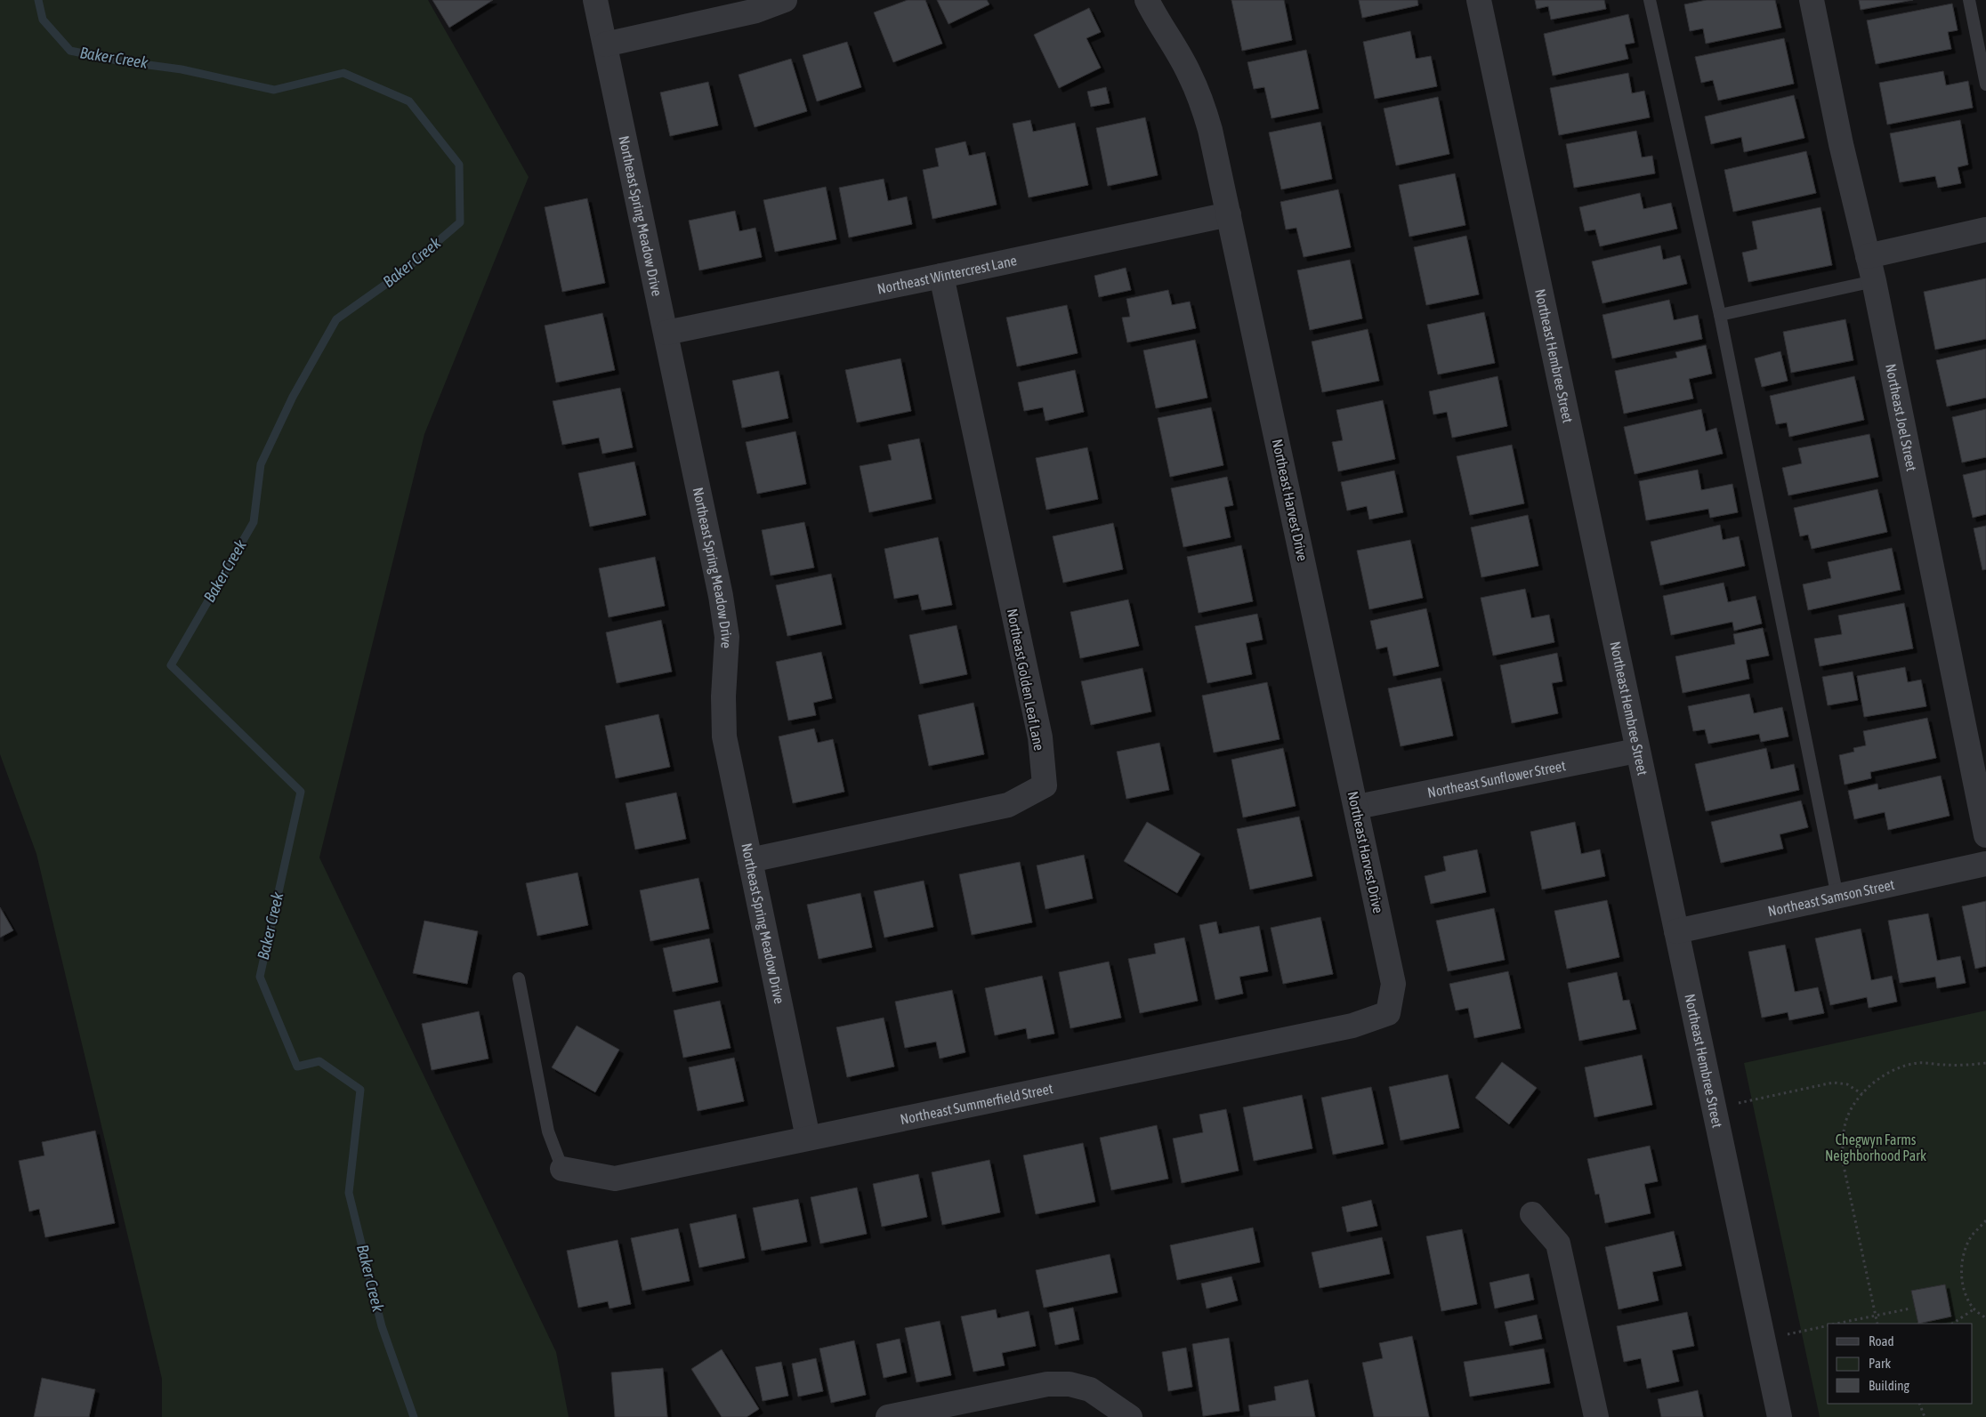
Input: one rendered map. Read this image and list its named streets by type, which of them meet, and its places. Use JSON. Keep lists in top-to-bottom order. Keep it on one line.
{"streets":{"street":["Northeast Spring Meadow Drive","Northeast Wintercrest Lane","Northeast Hembree Street","Northeast Joel Street","Northeast Harvest Drive","Northeast Golden Leaf Lane","Northeast Sunflower Street","Northeast Samson Street","Northeast Summerfield Street"]},"crossings":[["Northeast Spring Meadow Drive","Northeast Wintercrest Lane"],["Northeast Spring Meadow Drive","Northeast Golden Leaf Lane"],["Northeast Spring Meadow Drive","Northeast Summerfield Street"],["Northeast Wintercrest Lane","Northeast Harvest Drive"],["Northeast Wintercrest Lane","Northeast Golden Leaf Lane"],["Northeast Hembree Street","Northeast Sunflower Street"],["Northeast Hembree Street","Northeast Samson Street"],["Northeast Harvest Drive","Northeast Sunflower Street"],["Northeast Harvest Drive","Northeast Summerfield Street"]],"water":["Baker Creek"],"parks":["Chegwyn Farms Neighborhood Park"],"legend":["Road","Park","Building"]}
